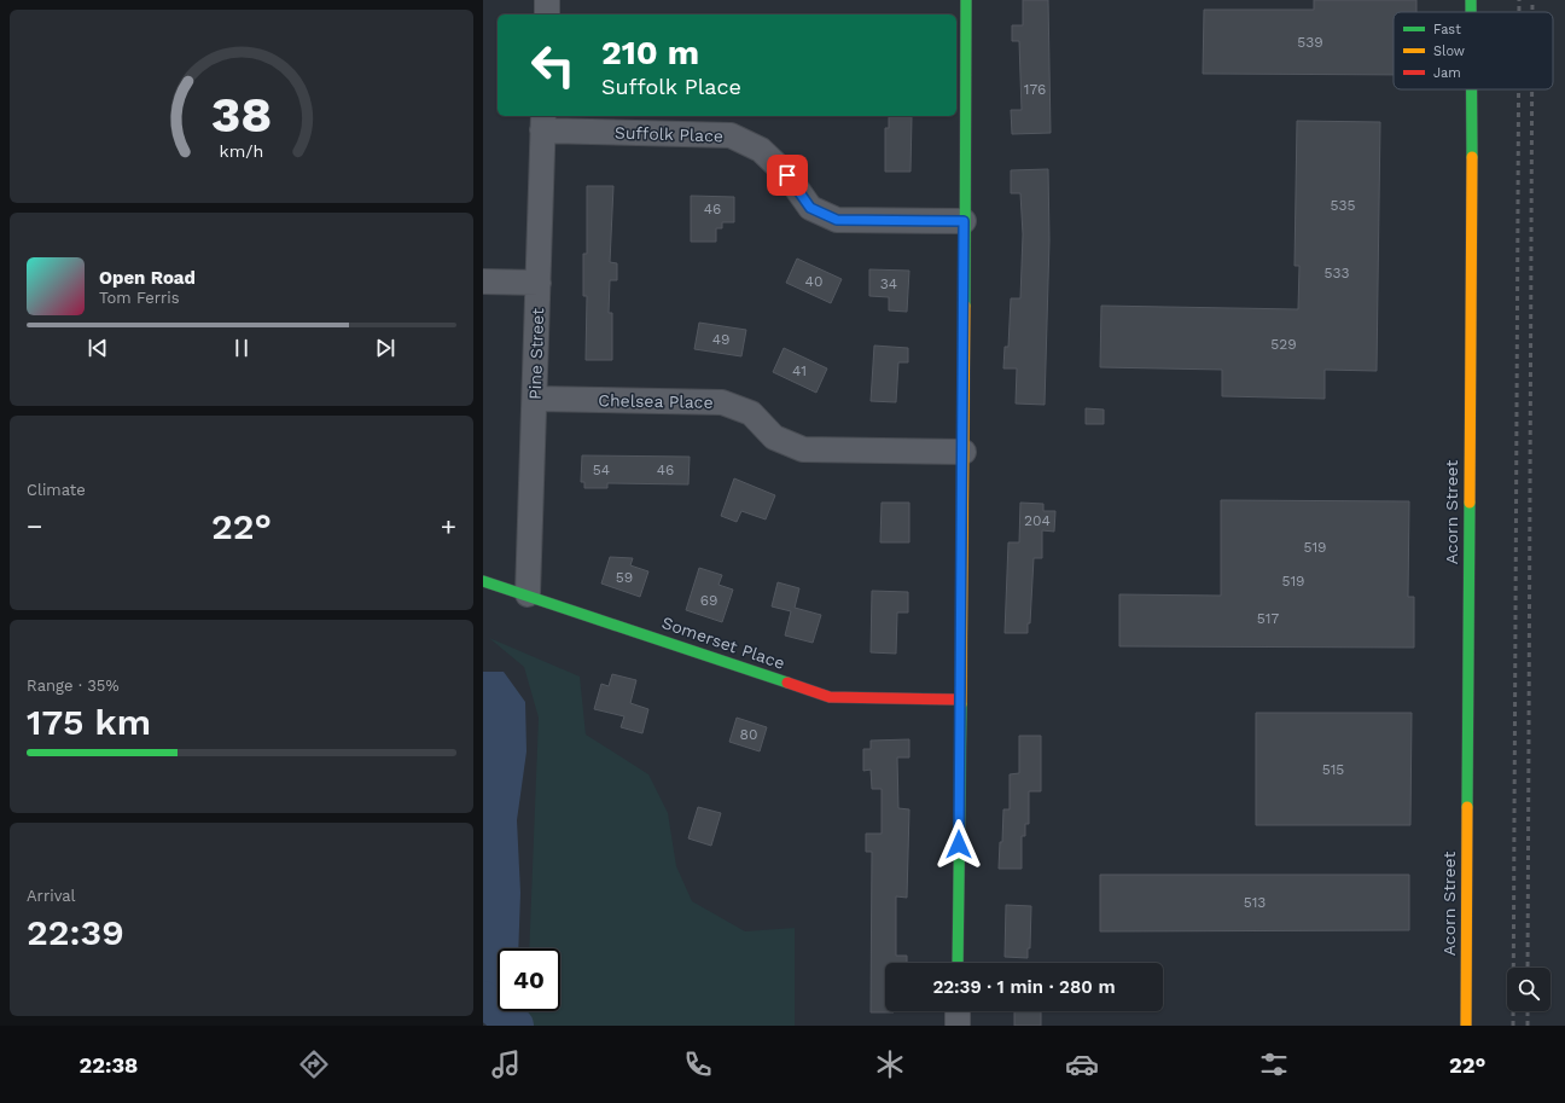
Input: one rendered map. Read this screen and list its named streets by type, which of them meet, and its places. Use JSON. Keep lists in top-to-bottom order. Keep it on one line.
{"streets":{"street":["Suffolk Place","Pine Street","Chelsea Place","Acorn Street","Somerset Place"]},"crossings":[["Suffolk Place","Pine Street"],["Pine Street","Chelsea Place"],["Pine Street","Somerset Place"]],"house_numbers":["539","176","535","46","533","40","34","49","529","41","54","46","204","519","59","519","69","517","80","515","513"],"legend":["Fast","Slow","Jam"],"page":{"turn":["210 m","Suffolk Place"],"song":["Open Road","Tom Ferris"],"tile":["Climate",["Range · 35%","175 km"],["Arrival","22:39"]],"heat":["−","22°","+"],"limit":"40","trip":"22:39 · 1 min · 280 m","tabs":["22:38","22°"],"gauge":["38","km/h"]}}
